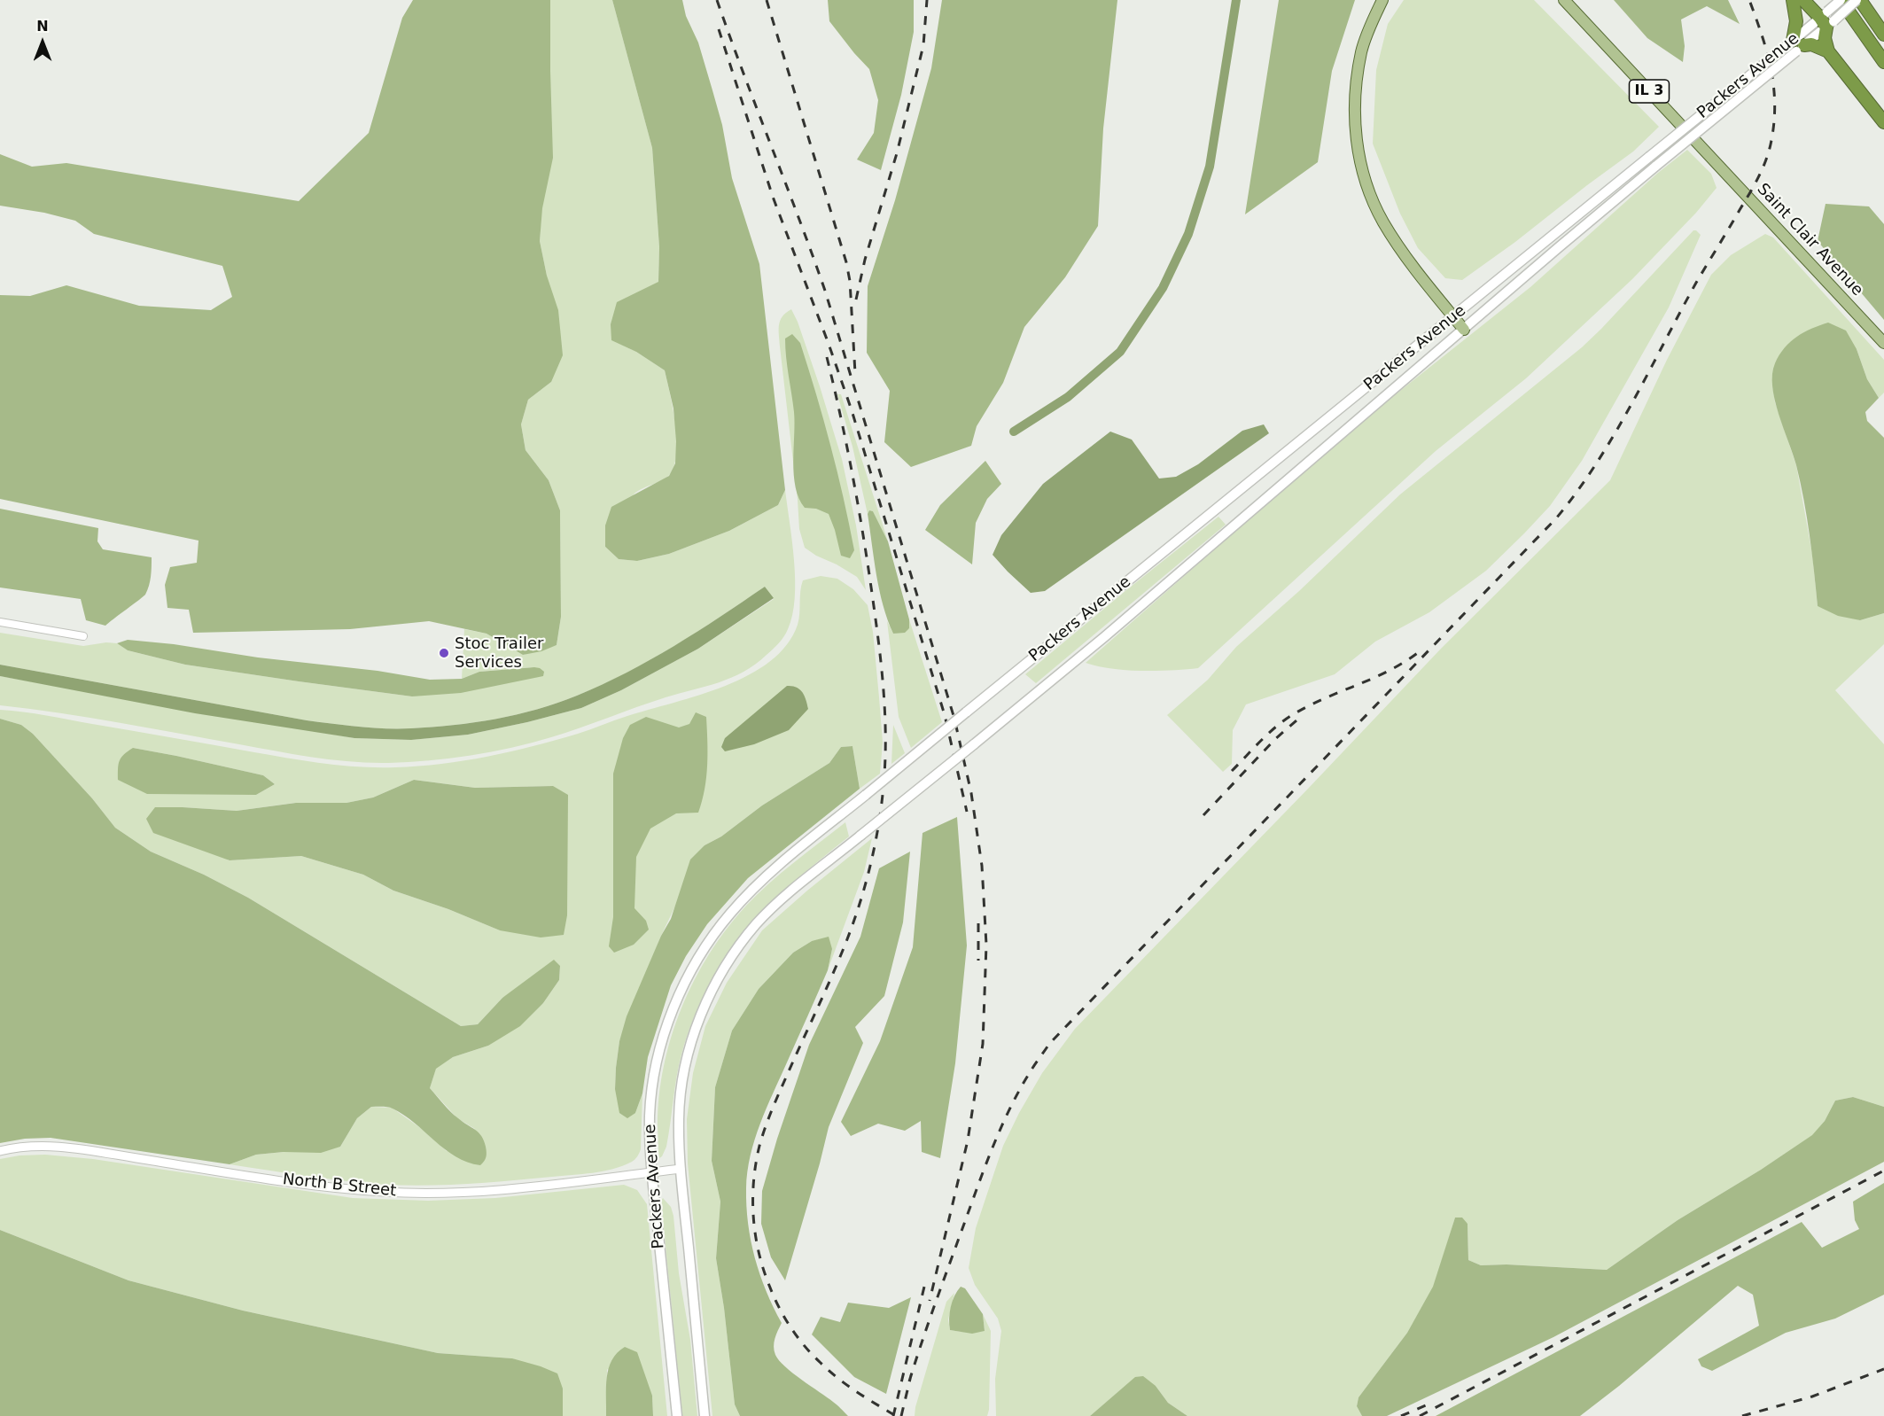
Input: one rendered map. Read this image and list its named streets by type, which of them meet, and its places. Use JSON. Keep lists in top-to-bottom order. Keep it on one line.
{"streets":{"main road":["Packers Avenue","IL 3","Saint Clair Avenue"],"street":["North B Street"]},"crossings":[["Packers Avenue","North B Street"]],"places":["Stoc Trailer Services"],"north":"top"}
